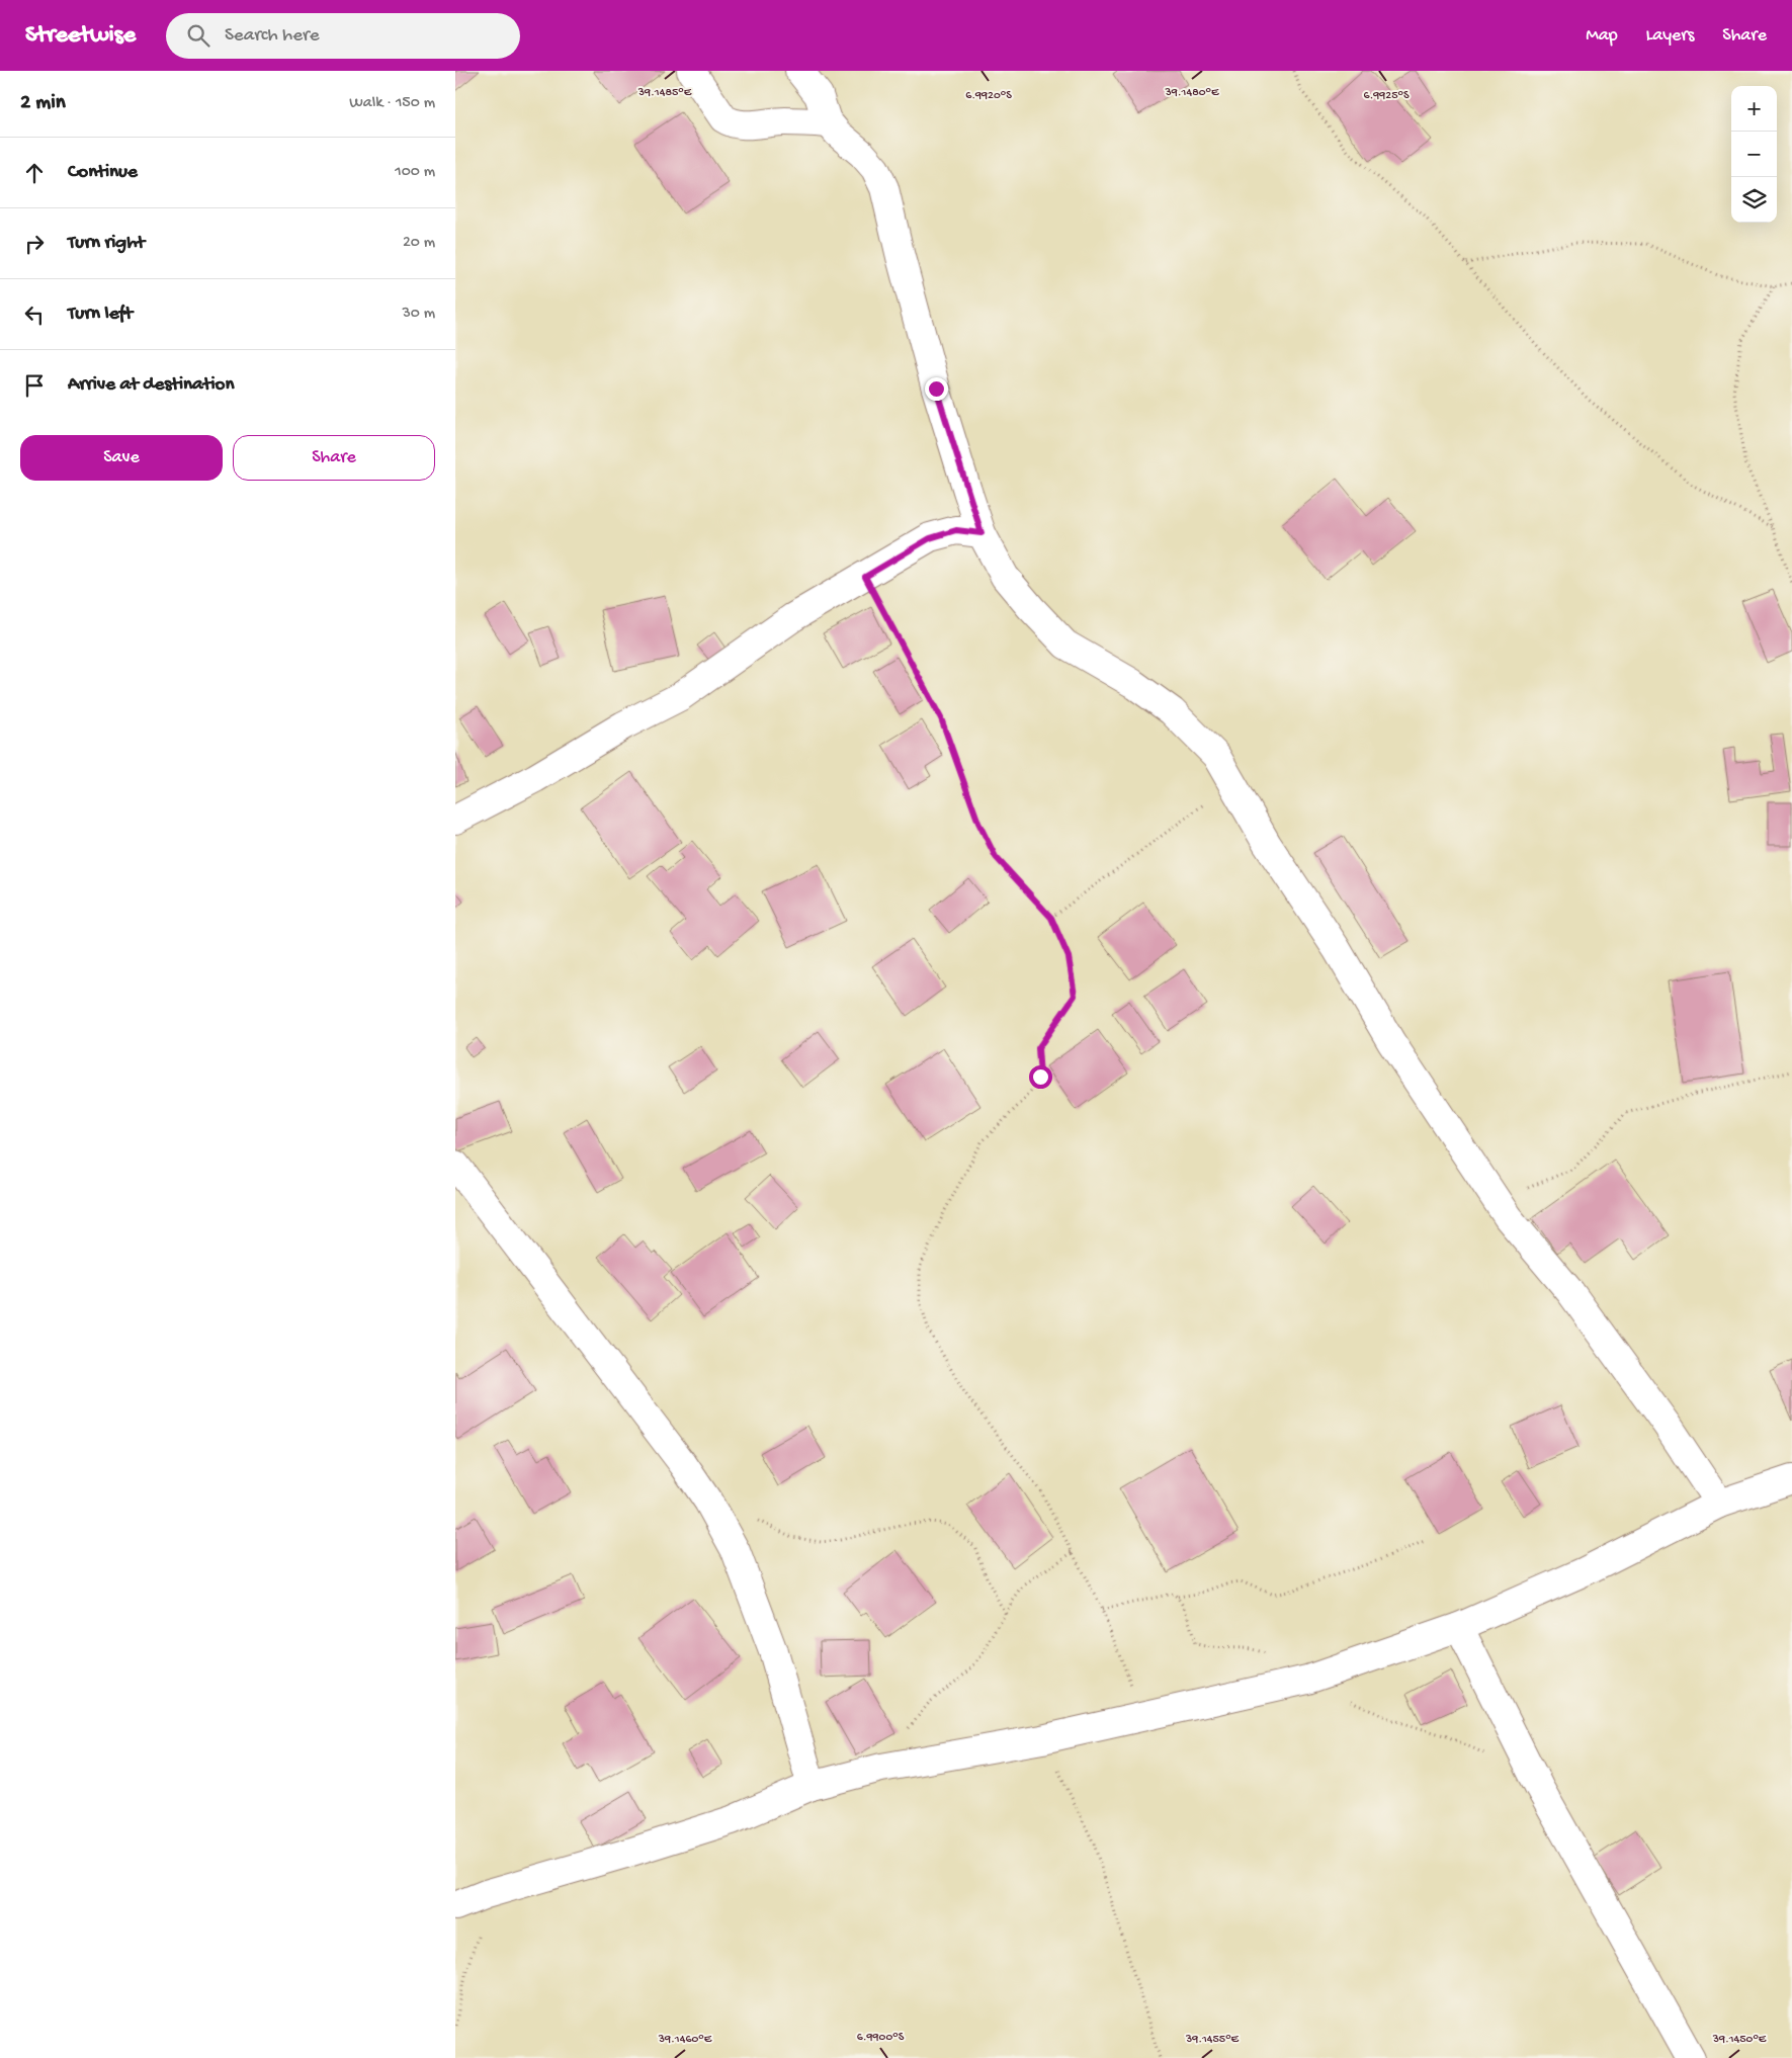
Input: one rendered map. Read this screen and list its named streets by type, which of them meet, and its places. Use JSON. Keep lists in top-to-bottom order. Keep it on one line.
{"page":{"header":"Streetwise","search":"Search here","nav":["Map","Layers","Share"],"heading":["2 min","Walk · 150 m"],"map_buttons":["+","−"],"list":[["Continue","100 m"],["Turn right","20 m"],["Turn left","30 m"],"Arrive at destination"],"buttons":["Save","Share"]},"coordinates":["39.1485°E","39.1480°E","6.9920°S","6.9925°S","6.9900°S","39.1460°E","39.1455°E","39.1450°E"]}
